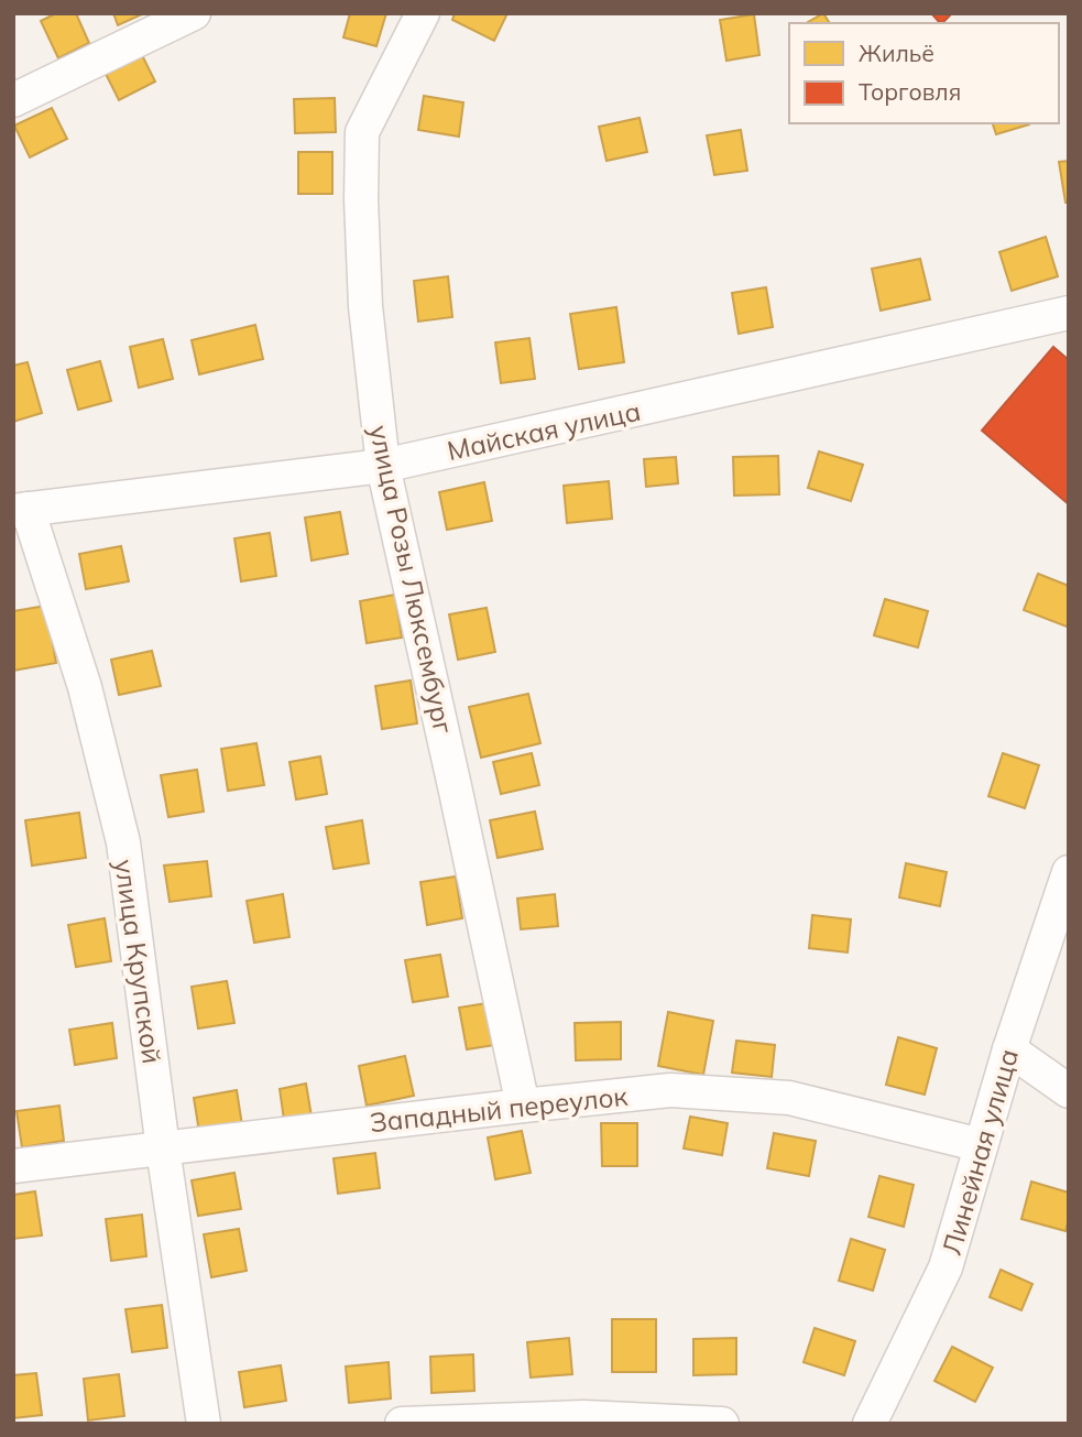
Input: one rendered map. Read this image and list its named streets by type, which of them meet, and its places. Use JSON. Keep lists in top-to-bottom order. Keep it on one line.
{"streets":{"street":["Майская улица","улица Розы Люксембург","улица Крупской","Западный переулок","Линейная улица"]},"crossings":[["Майская улица","улица Розы Люксембург"],["Майская улица","улица Крупской"],["улица Розы Люксембург","Западный переулок"],["улица Крупской","Западный переулок"],["Западный переулок","Линейная улица"]],"legend":["Жильё","Торговля"]}
